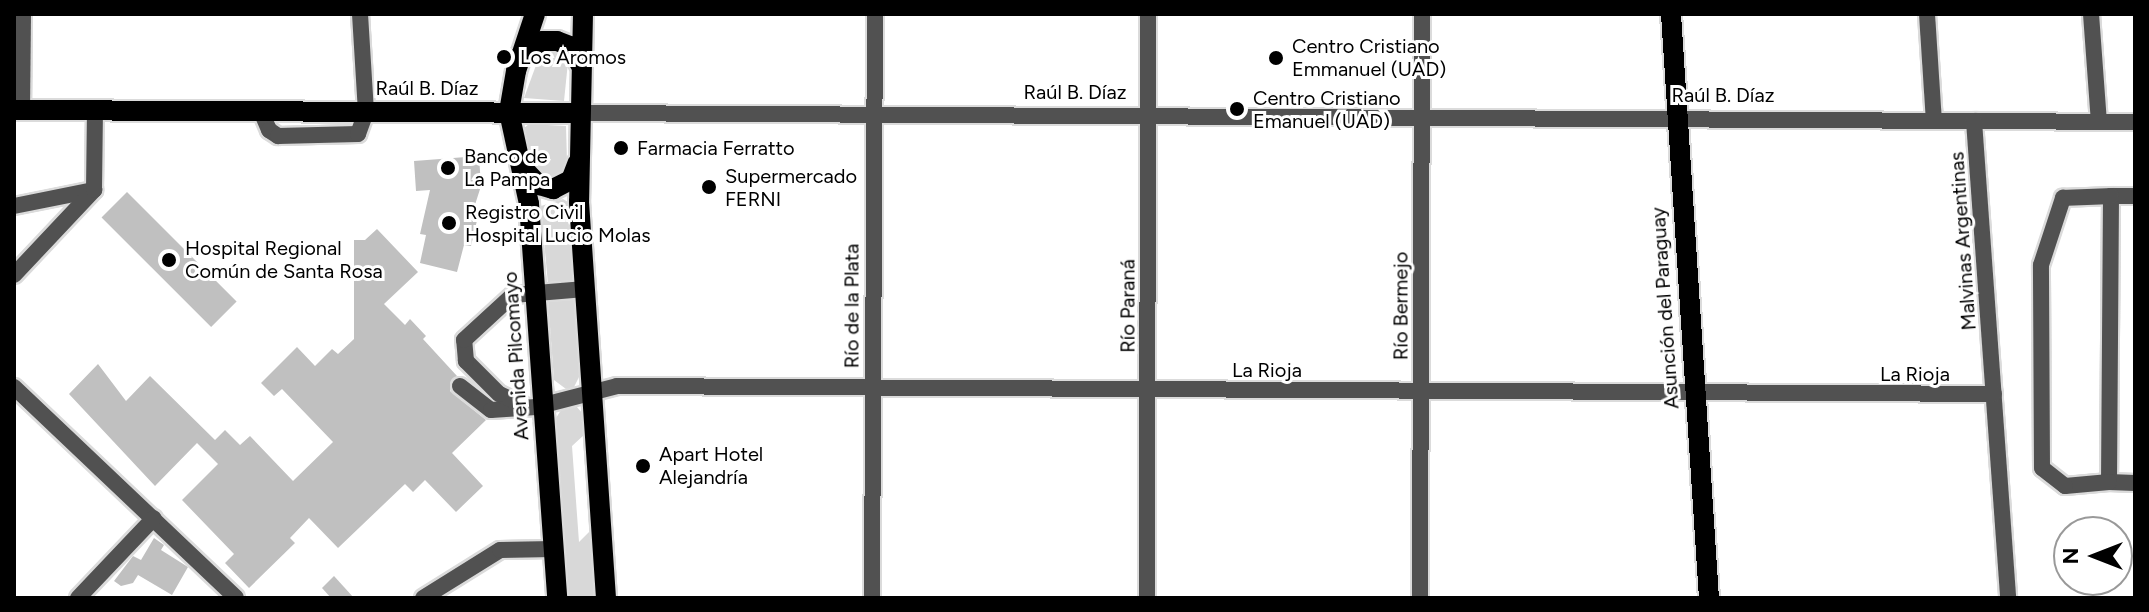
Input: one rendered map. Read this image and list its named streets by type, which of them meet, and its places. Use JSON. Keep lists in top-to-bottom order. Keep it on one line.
{"streets":{"main road":["Raúl B. Díaz","Asunción del Paraguay","Avenida Pilcomayo"],"street":["Malvinas Argentinas","Río de la Plata","Río Paraná","Río Bermejo","La Rioja"]},"crossings":[["Raúl B. Díaz","Malvinas Argentinas"],["Raúl B. Díaz","Río de la Plata"],["Raúl B. Díaz","Río Paraná"],["Raúl B. Díaz","Río Bermejo"],["Raúl B. Díaz","Asunción del Paraguay"],["Raúl B. Díaz","Avenida Pilcomayo"],["Malvinas Argentinas","La Rioja"],["Río de la Plata","La Rioja"],["Río Paraná","La Rioja"],["Río Bermejo","La Rioja"],["Asunción del Paraguay","La Rioja"],["Avenida Pilcomayo","La Rioja"]],"places":["Los Aromos","Centro Cristiano Emmanuel (UAD)","Centro Cristiano Emanuel (UAD)","Farmacia Ferratto","Banco de La Pampa","Supermercado FERNI","Registro Civil Hospital Lucio Molas","Hospital Regional Común de Santa Rosa","Apart Hotel Alejandría"],"north":"left"}
